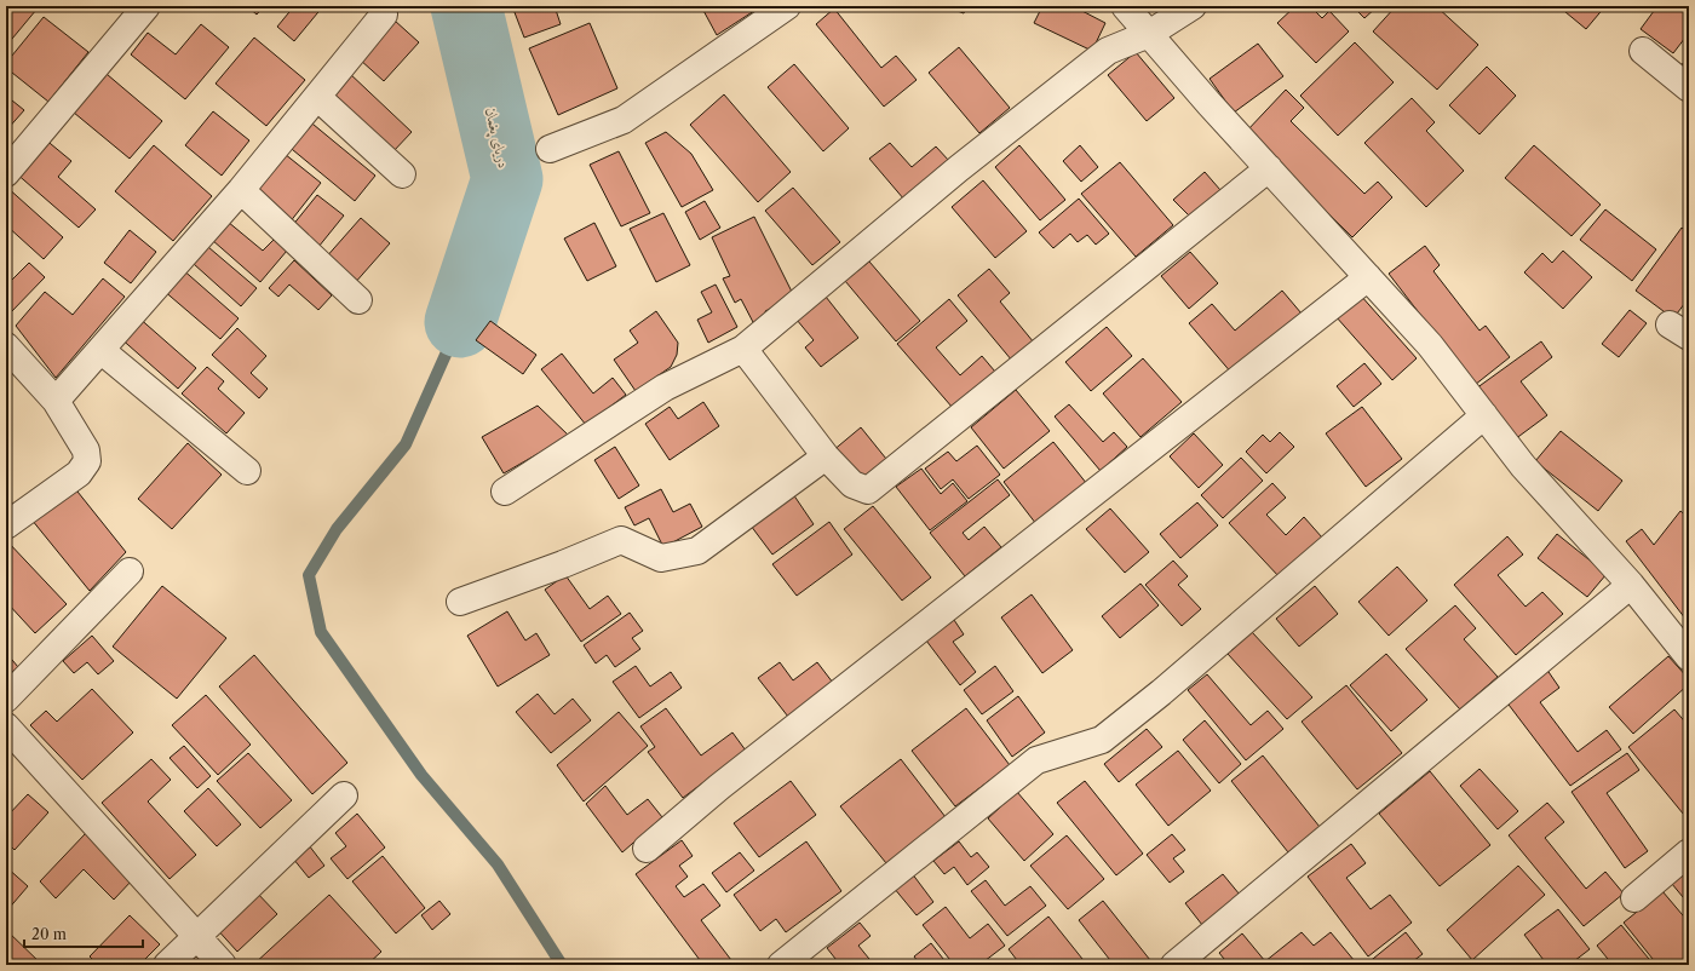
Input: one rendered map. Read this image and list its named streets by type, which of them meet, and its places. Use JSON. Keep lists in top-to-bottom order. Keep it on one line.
{"water":["دریای پغمان"],"scale_bar":"20 m"}
